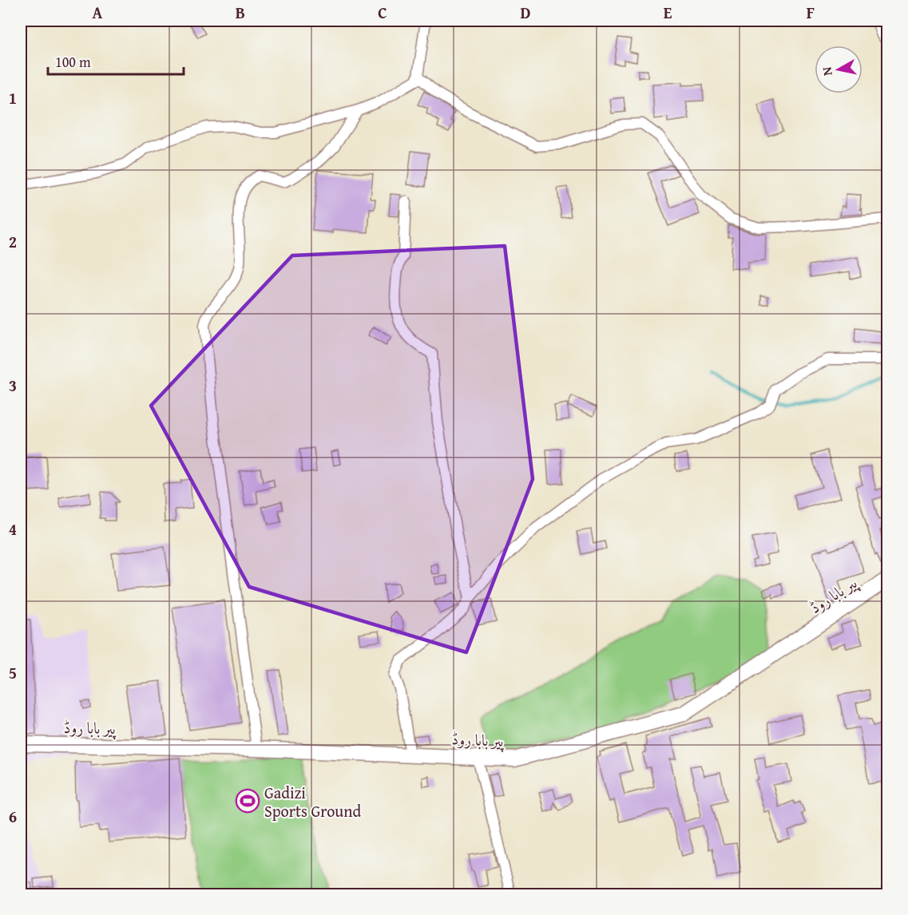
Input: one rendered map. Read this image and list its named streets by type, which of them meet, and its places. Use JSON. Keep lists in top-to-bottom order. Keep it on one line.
{"streets":{"main road":["پیر بابا روڈ"]},"places":{"sports":["Gadizi Sports Ground"]},"scale_bar":"100 m","north":"left","grid":{"columns":["A","B","C","D","E","F"],"rows":["1","2","3","4","5","6"]}}
